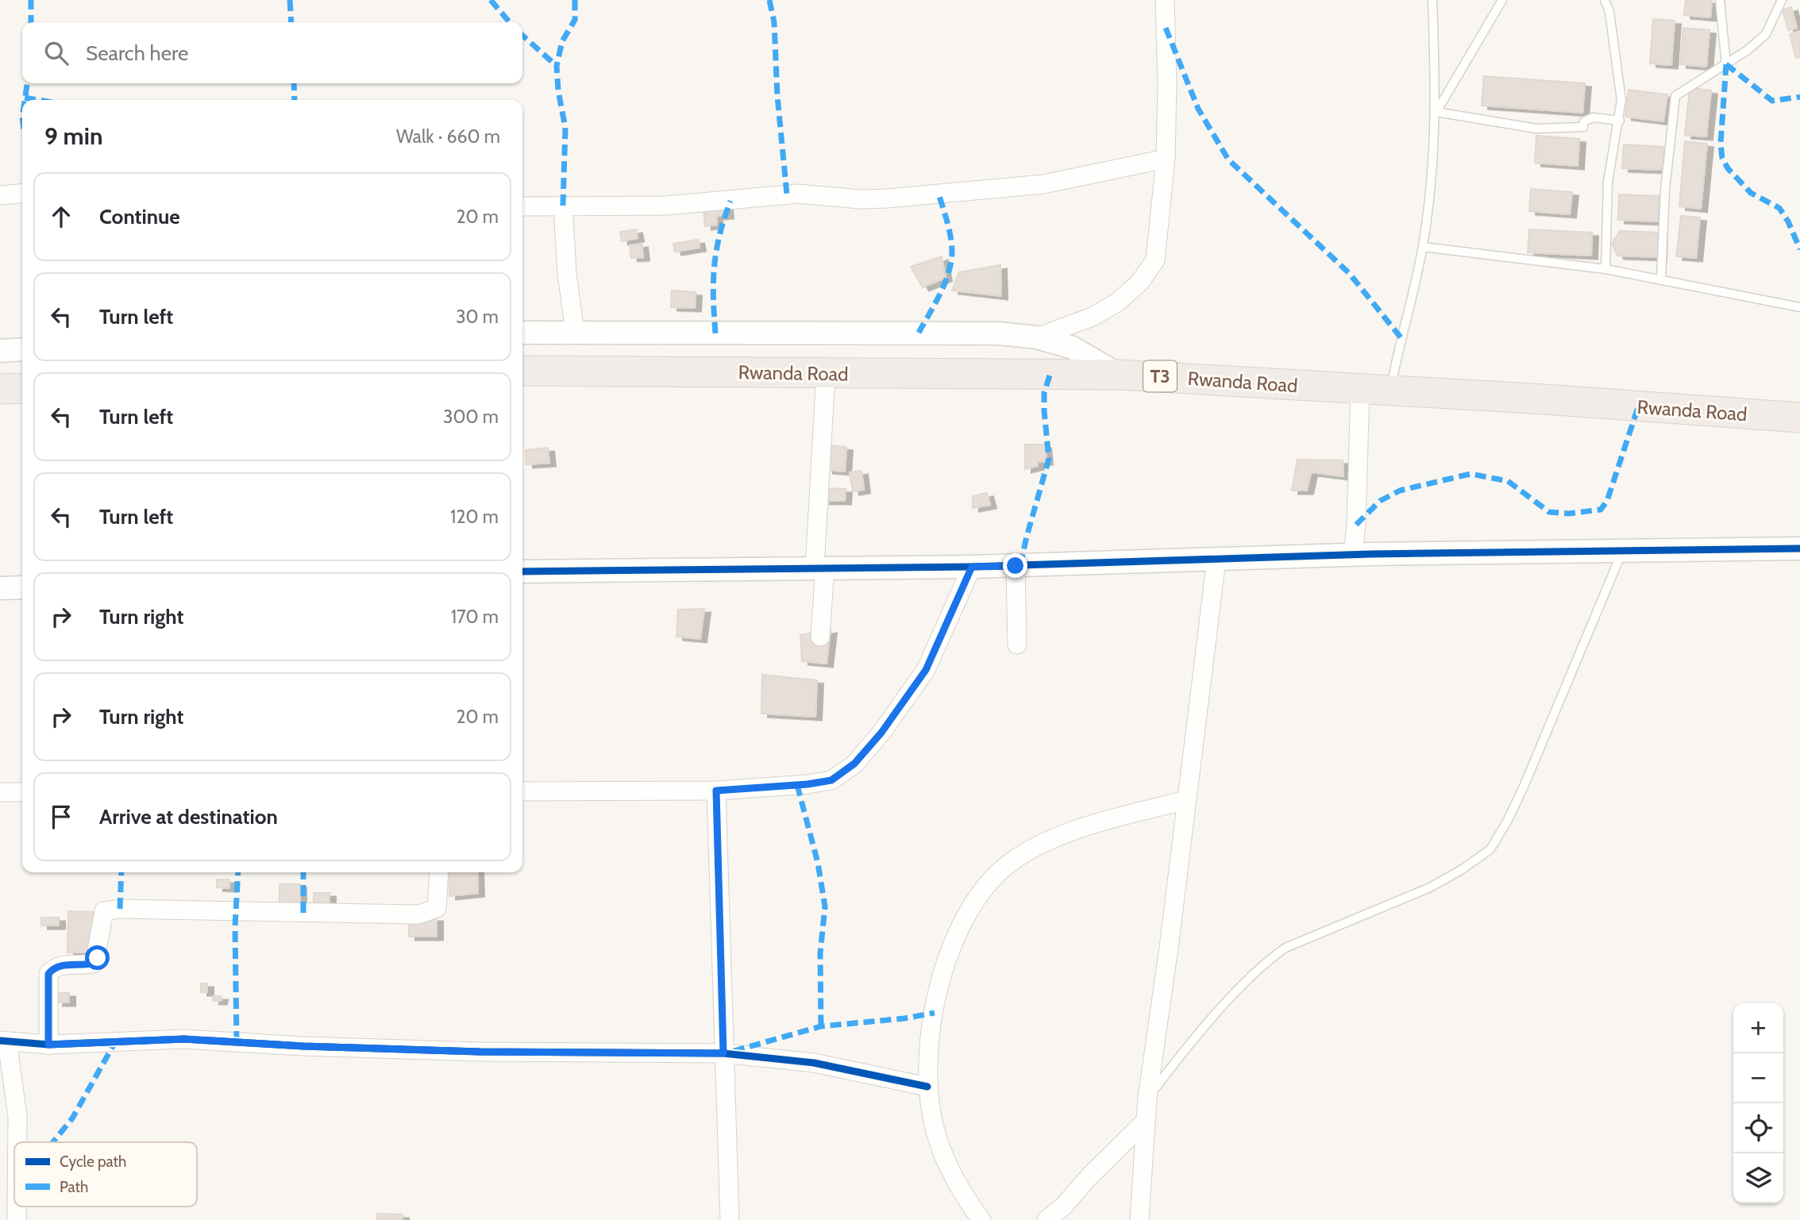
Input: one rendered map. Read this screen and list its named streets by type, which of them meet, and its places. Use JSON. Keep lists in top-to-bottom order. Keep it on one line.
{"streets":{"highway":["Rwanda Road","T3"]},"legend":["Cycle path","Path"],"page":{"search":"Search here","heading":["9 min","Walk · 660 m"],"list":[["Continue","20 m"],["Turn left","30 m"],["Turn left","300 m"],["Turn left","120 m"],["Turn right","170 m"],["Turn right","20 m"],"Arrive at destination"],"map_buttons":["+","−"]}}
